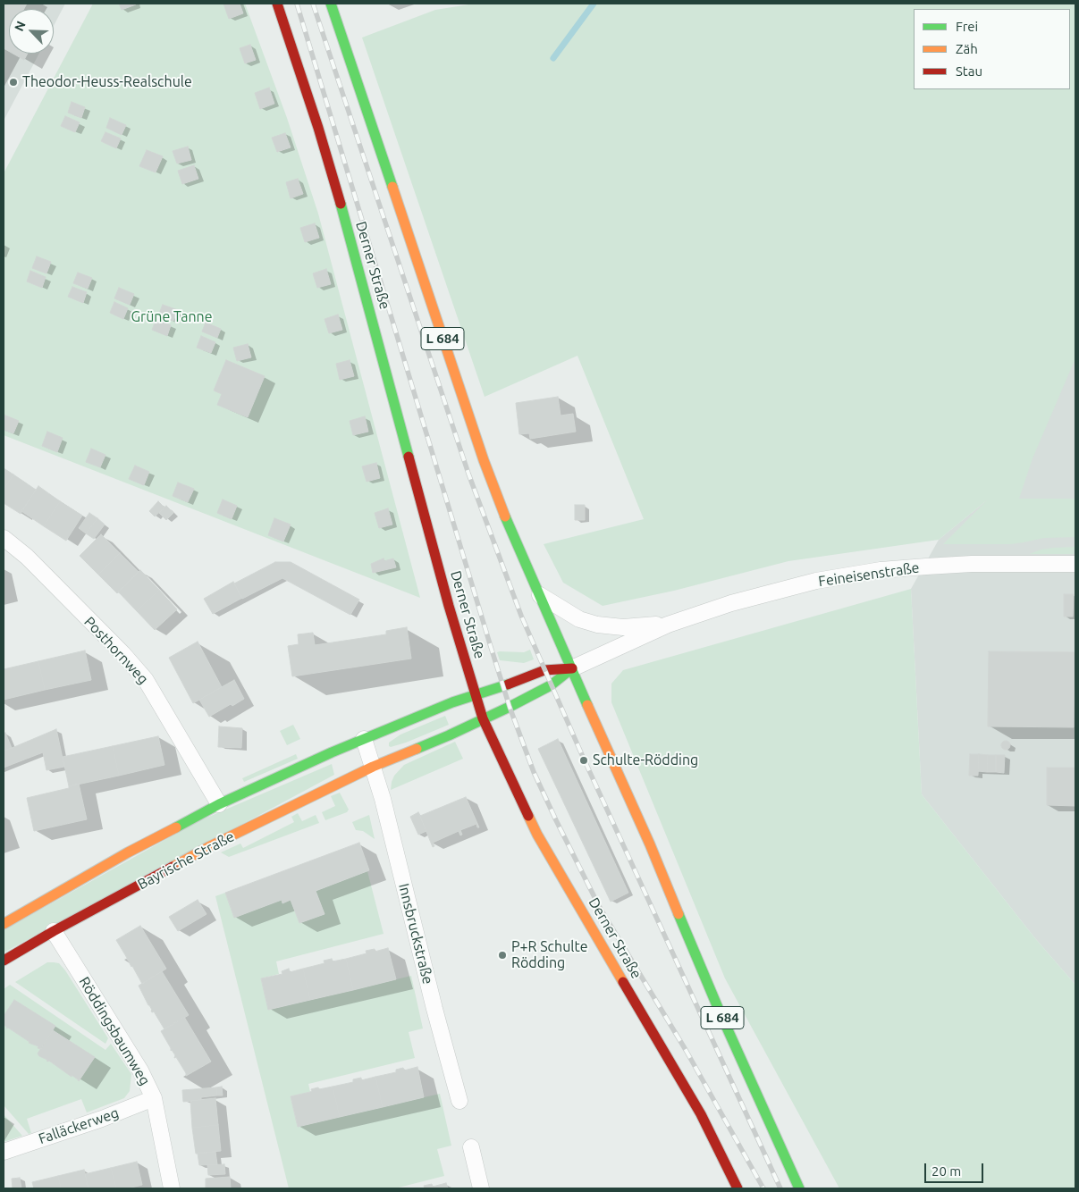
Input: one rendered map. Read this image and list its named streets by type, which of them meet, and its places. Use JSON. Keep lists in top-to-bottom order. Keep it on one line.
{"streets":{"main road":["Derner Straße","L 684","Feineisenstraße","Bayrische Straße"],"street":["Posthornweg","Innsbruckstraße","Röddingsbaumweg","Falläckerweg"]},"crossings":[["Derner Straße","Feineisenstraße"],["Derner Straße","Bayrische Straße"],["L 684","Feineisenstraße"],["Feineisenstraße","Bayrische Straße"],["Bayrische Straße","Innsbruckstraße"],["Bayrische Straße","Röddingsbaumweg"],["Röddingsbaumweg","Falläckerweg"]],"parks":["Grüne Tanne"],"places":["Theodor-Heuss-Realschule","Schulte-Rödding","P+R Schulte Rödding"],"legend":["Frei","Zäh","Stau"],"scale_bar":"20 m","north":"top left"}
